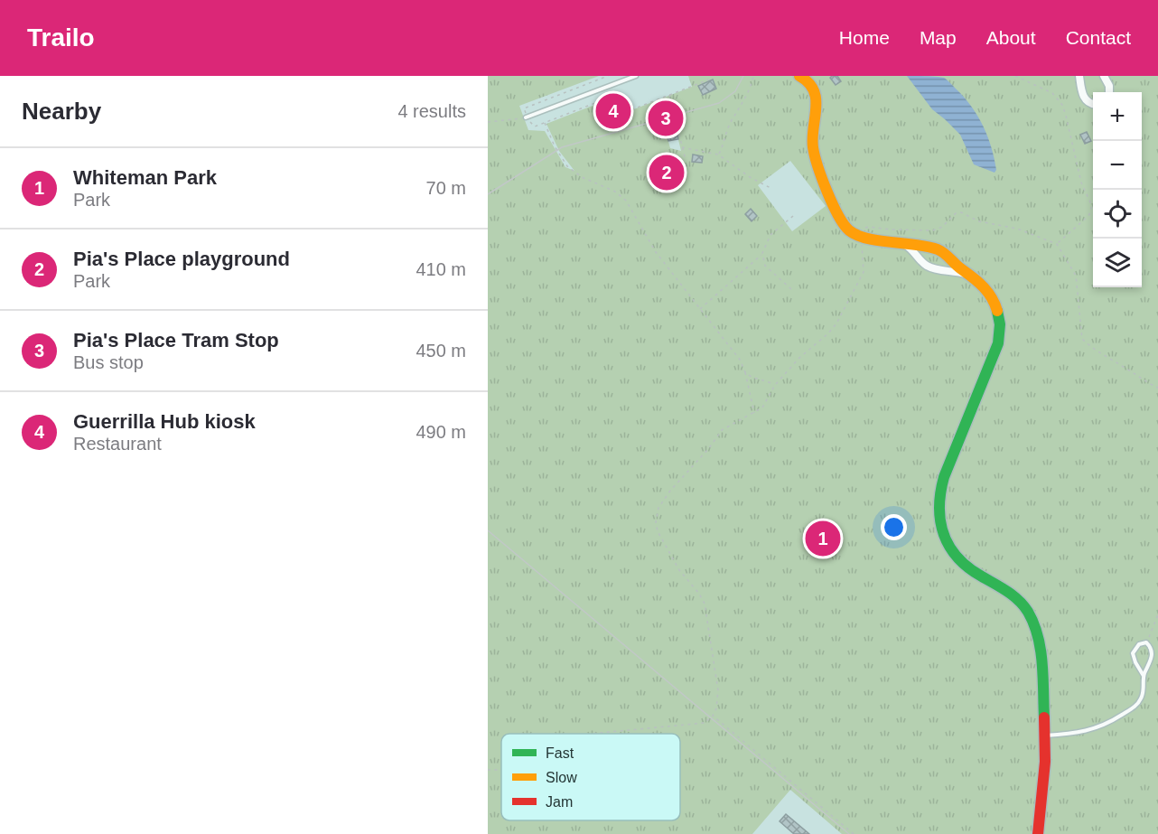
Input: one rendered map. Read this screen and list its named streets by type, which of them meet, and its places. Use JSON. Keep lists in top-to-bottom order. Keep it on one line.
{"legend":["Fast","Slow","Jam"],"page":{"header":"Trailo","nav":["Home","Map","About","Contact"],"heading":["Nearby","4 results"],"pins":["4","3","2","1"],"map_buttons":["+","−"],"list":[{"mark":"1","name":"Whiteman Park","note":"Park","value":"70 m"},{"mark":"2","name":"Pia's Place playground","note":"Park","value":"410 m"},{"mark":"3","name":"Pia's Place Tram Stop","note":"Bus stop","value":"450 m"},{"mark":"4","name":"Guerrilla Hub kiosk","note":"Restaurant","value":"490 m"}]}}
